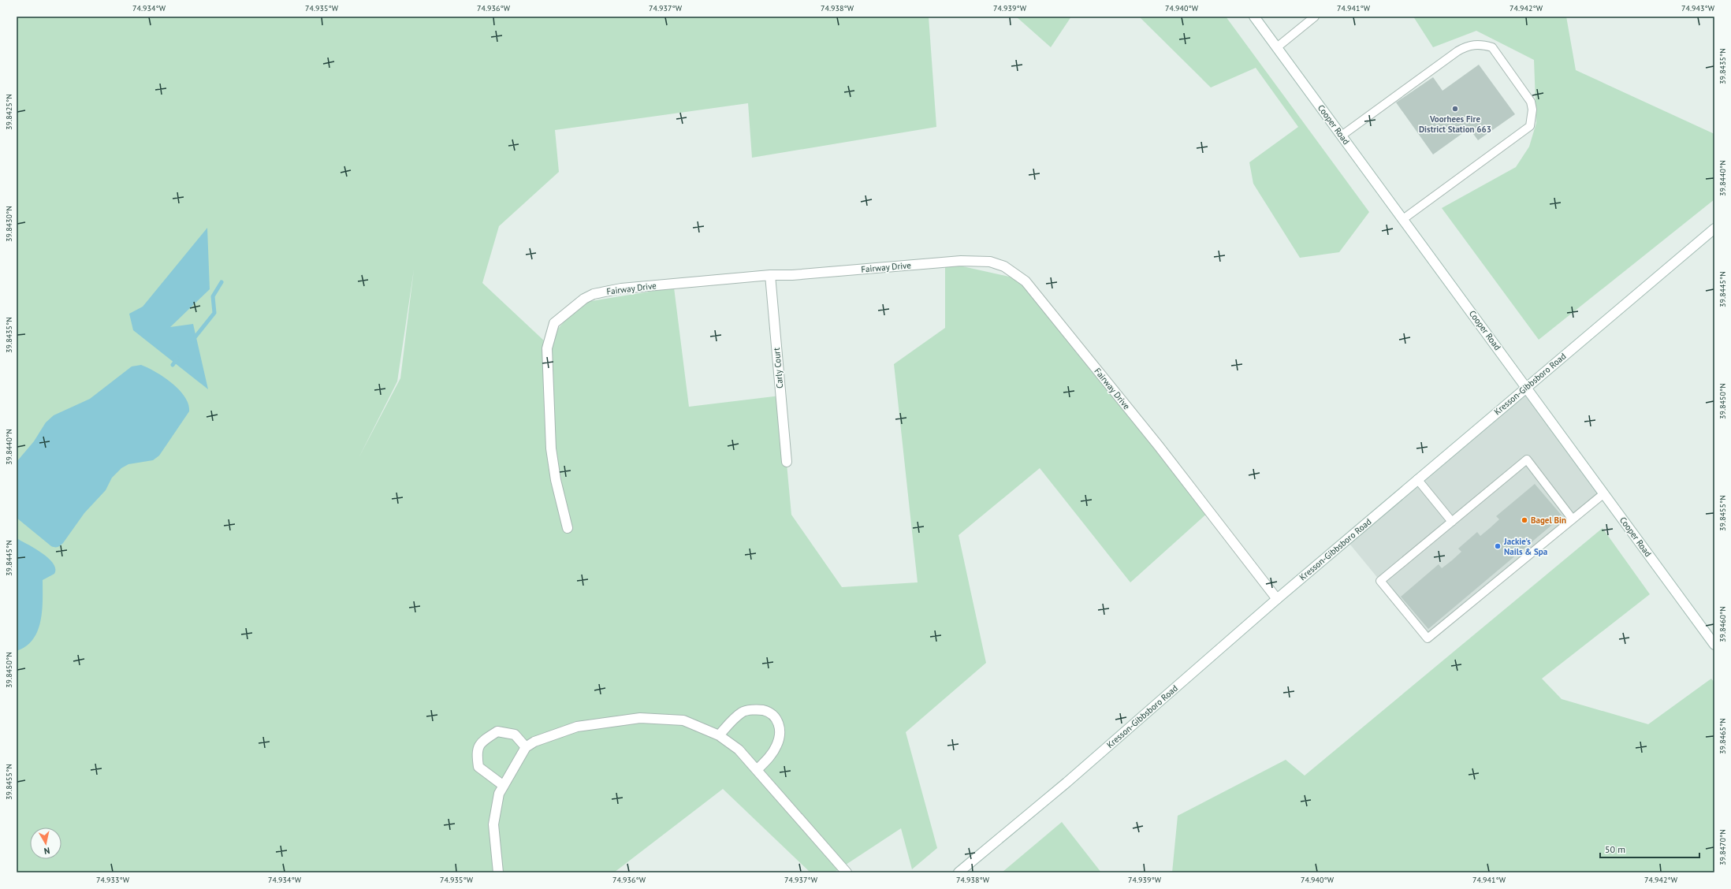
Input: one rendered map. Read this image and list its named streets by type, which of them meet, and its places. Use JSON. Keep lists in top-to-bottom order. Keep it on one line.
{"streets":{"street":["Cooper Road","Fairway Drive","Carly Court","Kresson-Gibbsboro Road"]},"crossings":[["Cooper Road","Kresson-Gibbsboro Road"],["Fairway Drive","Carly Court"],["Fairway Drive","Kresson-Gibbsboro Road"]],"places":["Voorhees Fire District Station 663","Bagel Bin","Jackie's Nails & Spa"],"scale_bar":"50 m","north":"bottom","coordinates":["74.934°W","74.935°W","74.936°W","74.937°W","74.938°W","74.939°W","74.940°W","74.941°W","74.942°W","74.943°W","39.8435°N","39.8425°N","39.8440°N","39.8430°N","39.8445°N","39.8450°N","39.8455°N","39.8460°N","39.8465°N","39.8470°N","74.933°W"]}
